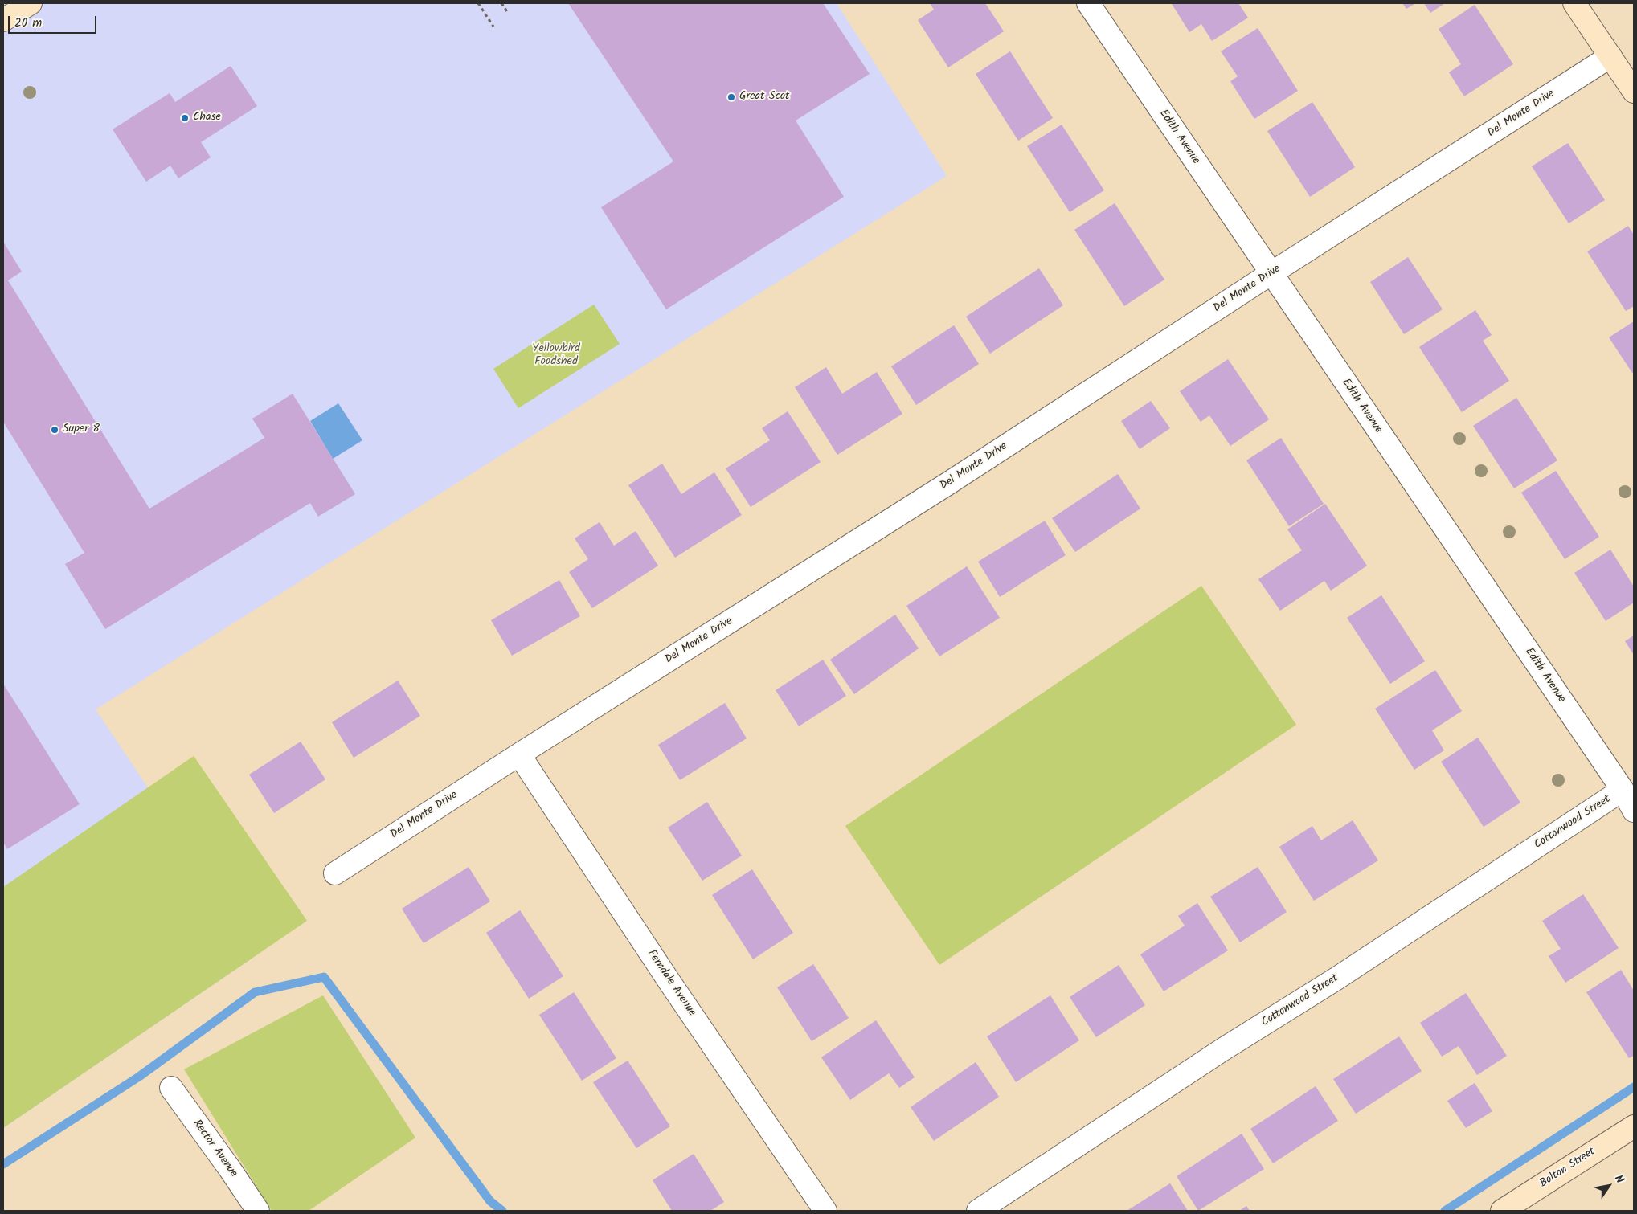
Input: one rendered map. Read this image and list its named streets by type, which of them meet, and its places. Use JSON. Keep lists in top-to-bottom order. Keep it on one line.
{"streets":{"street":["Del Monte Drive","Edith Avenue","Cottonwood Street","Ferndale Avenue","Rector Avenue","Bolton Street"]},"crossings":[["Del Monte Drive","Edith Avenue"],["Del Monte Drive","Ferndale Avenue"],["Edith Avenue","Cottonwood Street"]],"parks":["Yellowbird Foodshed"],"places":["Great Scot","Chase","Super 8"],"scale_bar":"20 m","north":"top right"}
